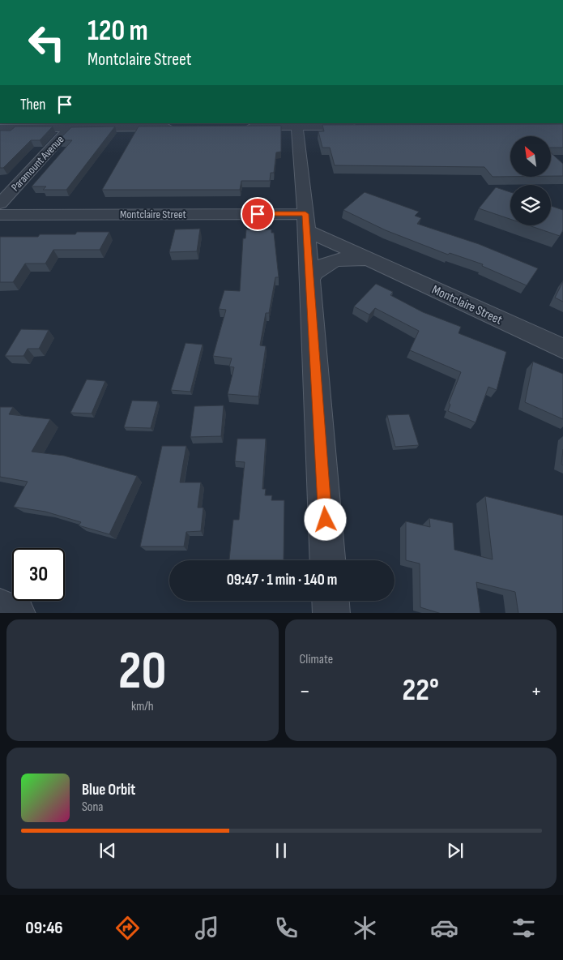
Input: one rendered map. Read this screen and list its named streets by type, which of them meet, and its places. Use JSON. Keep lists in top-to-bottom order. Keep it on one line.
{"streets":{"street":["Paramount Avenue","Montclaire Street"]},"north":"top left","page":{"turn":["120 m","Montclaire Street"],"then":"Then","limit":"30","trip":"09:47 · 1 min · 140 m","tile":[["20","km/h"],"Climate"],"heat":["−","22°","+"],"song":["Blue Orbit","Sona"],"tabs":"09:46"}}
